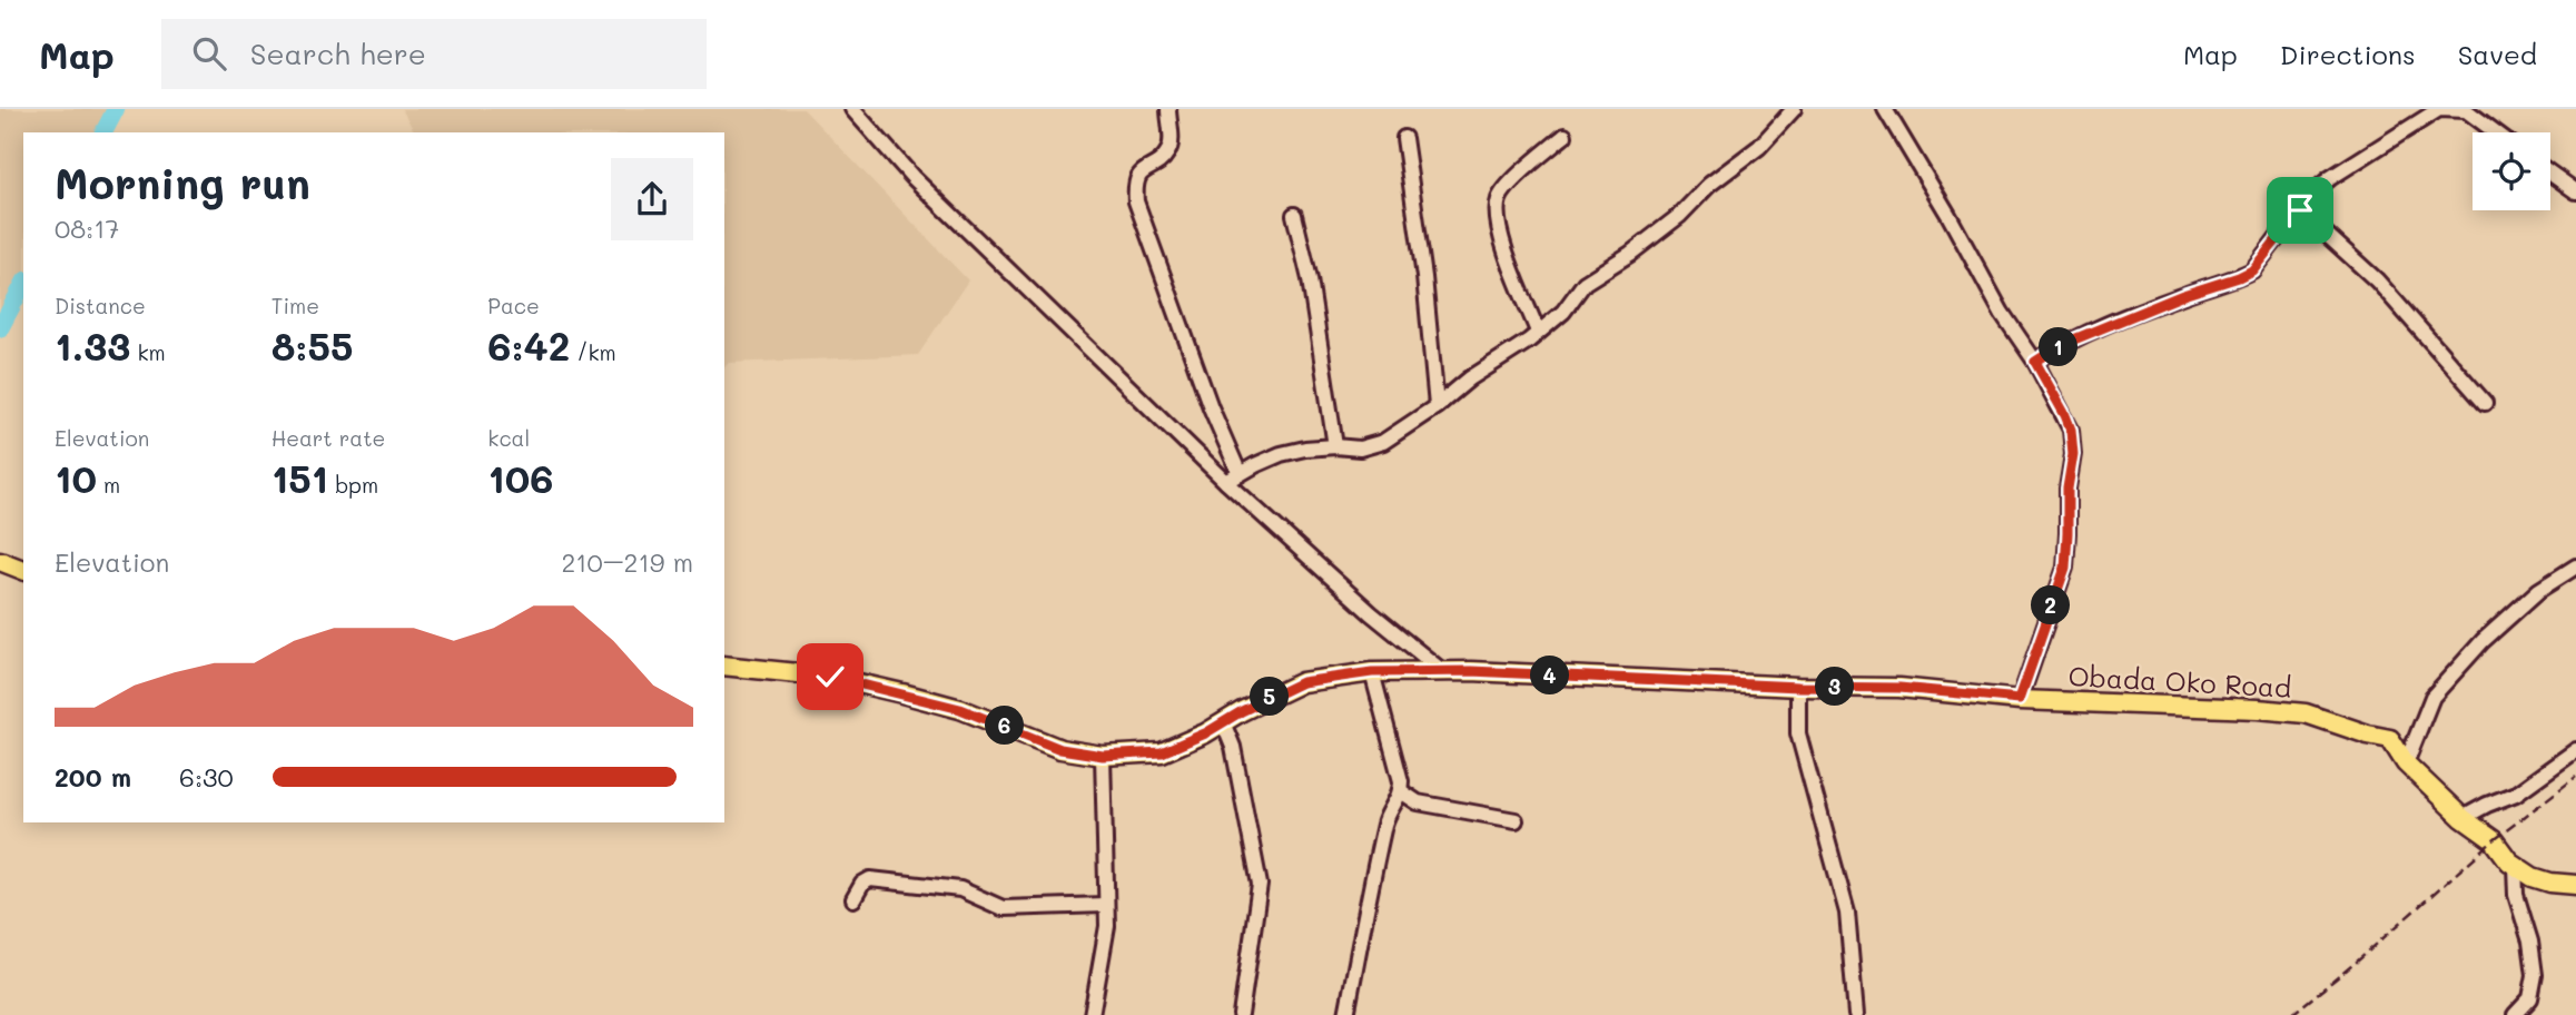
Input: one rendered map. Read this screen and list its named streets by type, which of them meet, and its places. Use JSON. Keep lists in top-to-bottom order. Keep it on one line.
{"streets":{"main road":["Obada Oko Road"]},"page":{"header":"Map","search":"Search here","nav":["Map","Directions","Saved"],"heading":["Morning run","08:17"],"stats":[["Distance","1.33 km"],["Time","8:55"],["Pace","6:42 /km"],["Elevation","10 m"],["Heart rate","151 bpm"],["kcal","106"]],"pins":["1","2","4","3","5","6"],"chart":["Elevation","210–219 m"],"list":[{"name":"200 m","note":"6:30"}]}}
